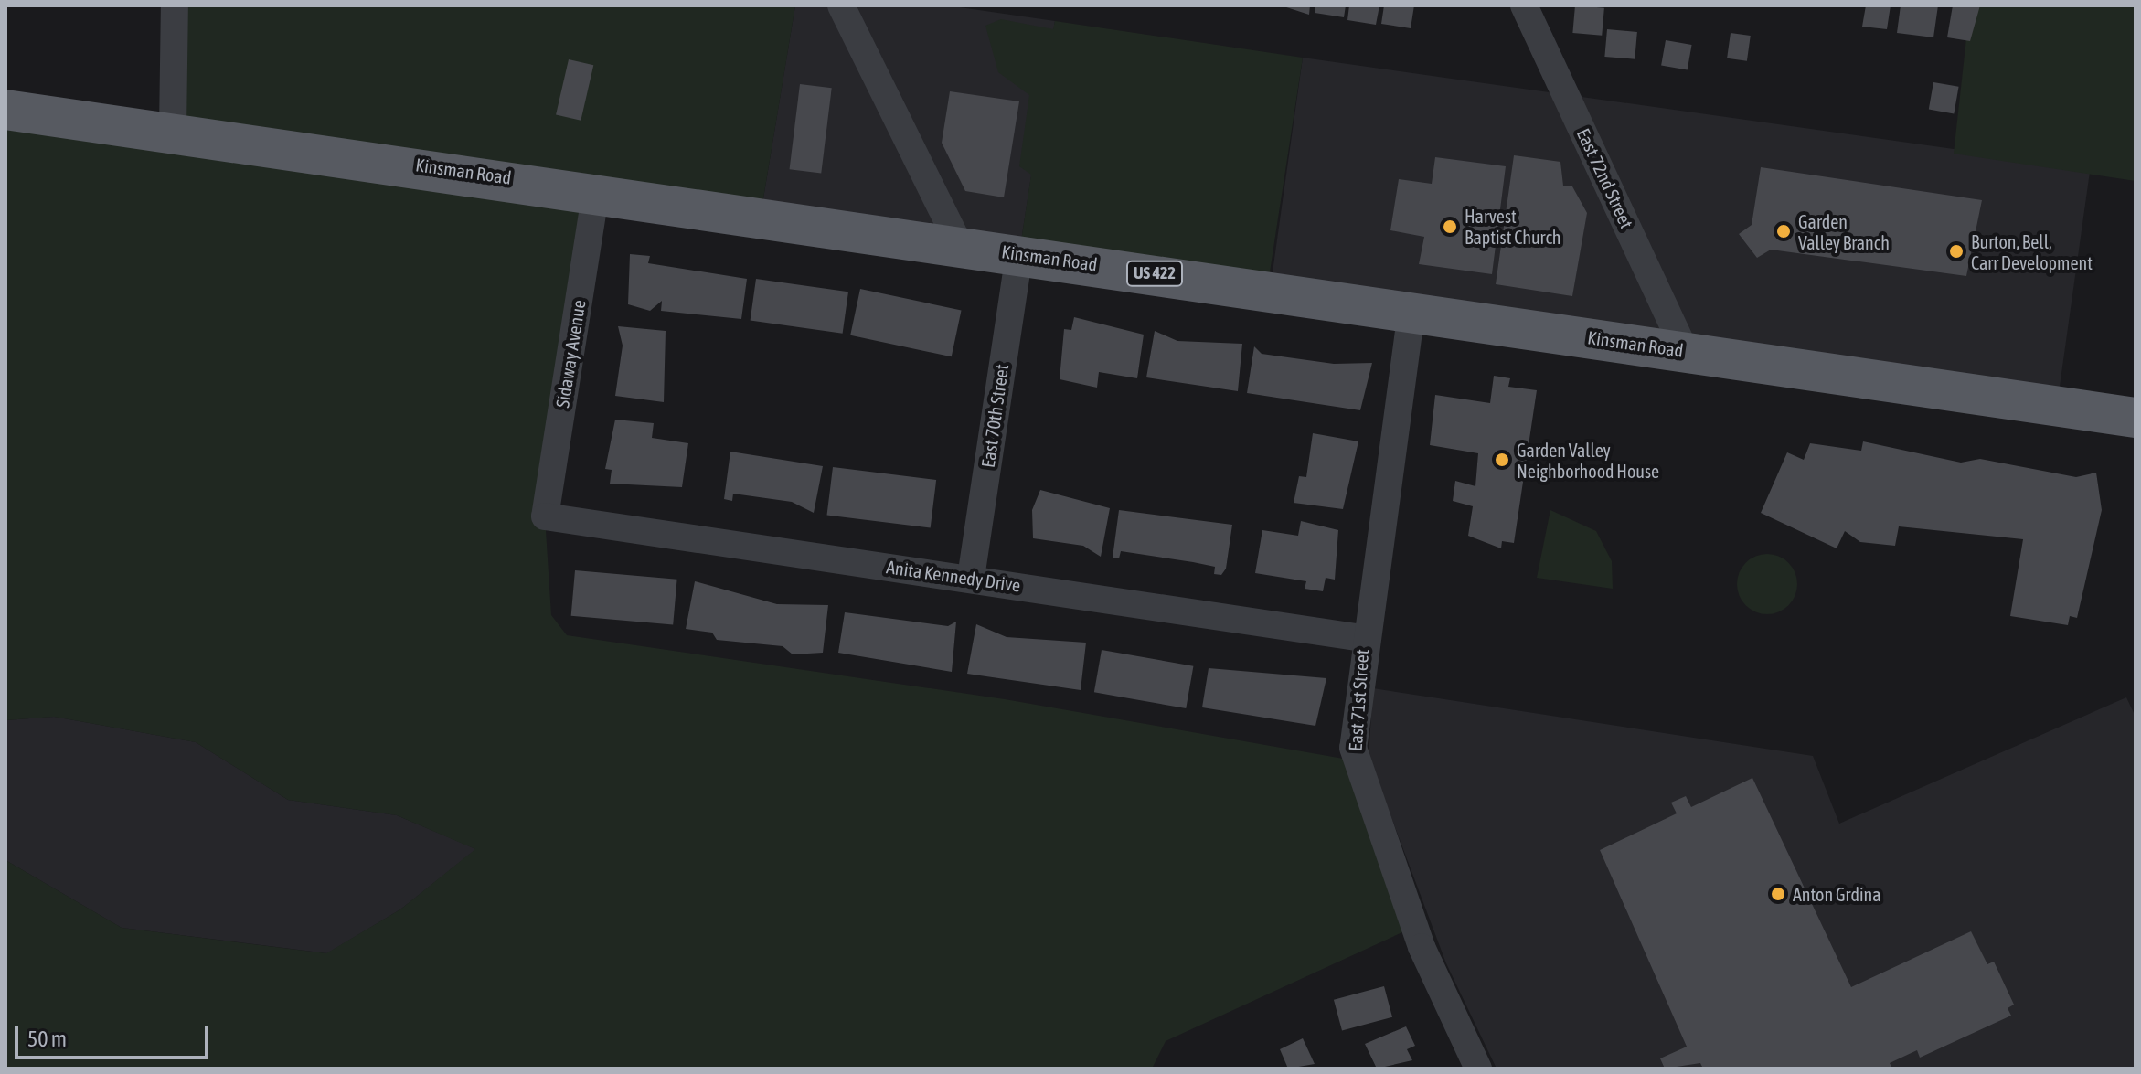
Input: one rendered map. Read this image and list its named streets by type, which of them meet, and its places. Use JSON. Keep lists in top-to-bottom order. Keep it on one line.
{"streets":{"main road":["Kinsman Road","US 422"],"street":["East 72nd Street","Sidaway Avenue","East 70th Street","Anita Kennedy Drive","East 71st Street"]},"crossings":[["Kinsman Road","East 72nd Street"],["Kinsman Road","Sidaway Avenue"],["Kinsman Road","East 70th Street"],["Kinsman Road","East 71st Street"],["Sidaway Avenue","Anita Kennedy Drive"],["East 70th Street","Anita Kennedy Drive"],["Anita Kennedy Drive","East 71st Street"]],"places":["Harvest Baptist Church","Garden Valley Branch","Burton, Bell, Carr Development","Garden Valley Neighborhood House","Anton Grdina"],"scale_bar":"50 m"}
